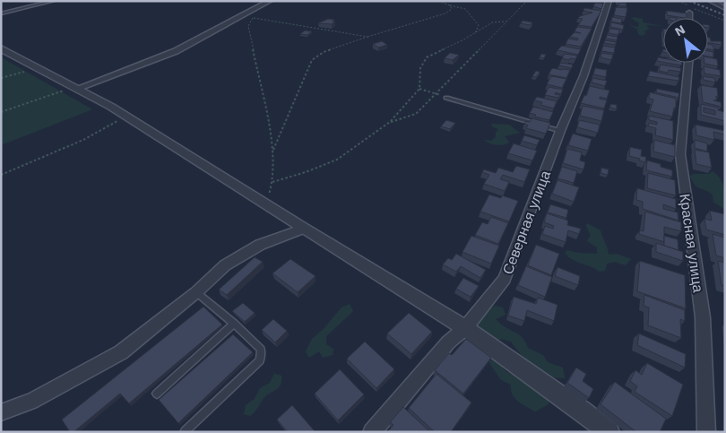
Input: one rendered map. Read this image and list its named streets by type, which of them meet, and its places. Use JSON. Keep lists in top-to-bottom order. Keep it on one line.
{"streets":{"street":["Северная улица","Красная улица"]},"north":"top left"}
